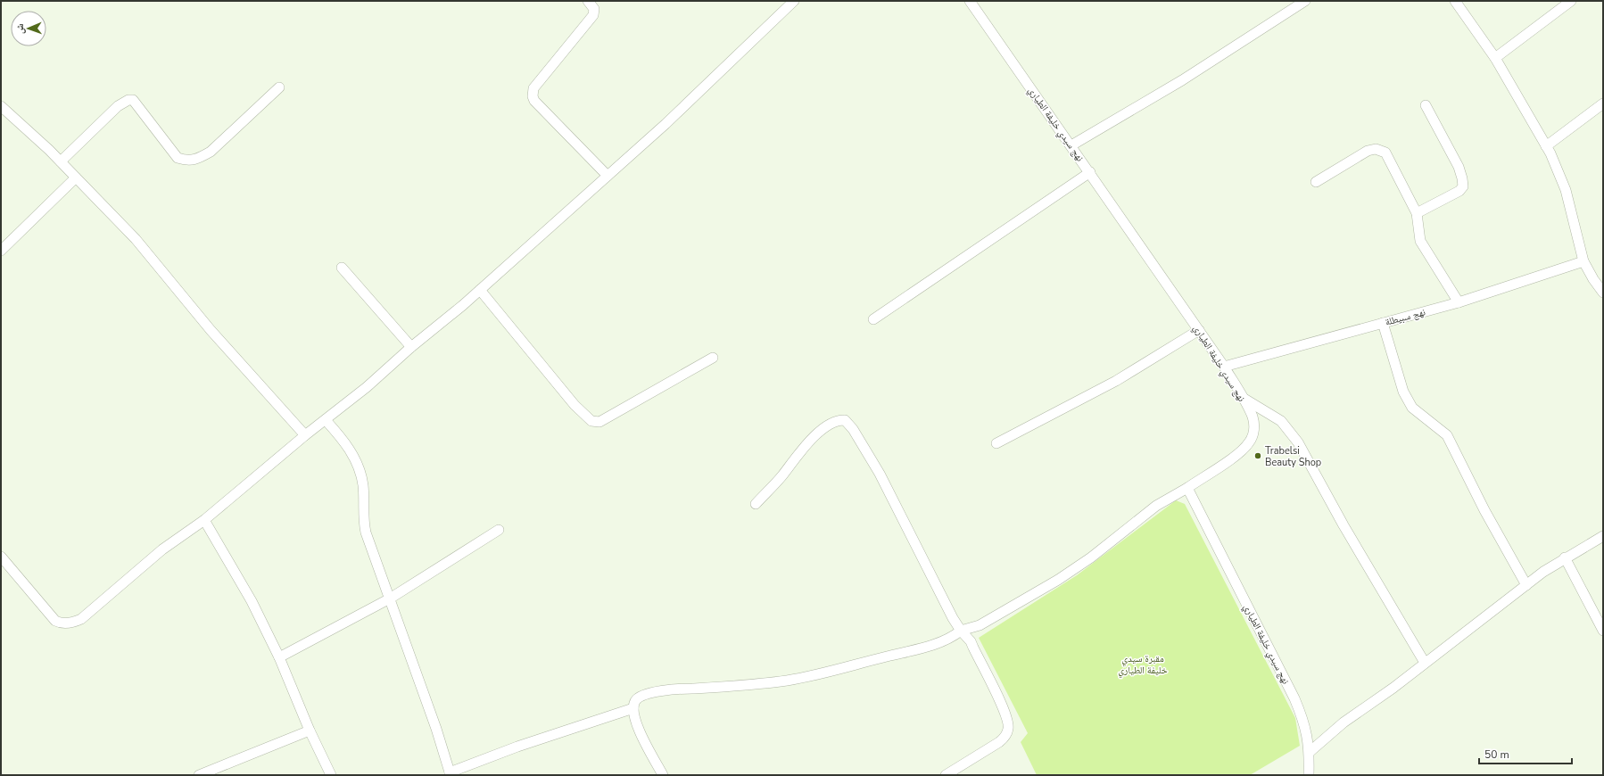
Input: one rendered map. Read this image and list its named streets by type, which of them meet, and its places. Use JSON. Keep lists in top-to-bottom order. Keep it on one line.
{"streets":{"street":["نهج سيدي خليفة الطياري","نهج سبيطلة"]},"crossings":[["نهج سيدي خليفة الطياري","نهج سبيطلة"]],"parks":["مقبرة سيدي خليفة الطياري"],"places":["Trabelsi Beauty Shop"],"scale_bar":"50 m","north":"left"}
